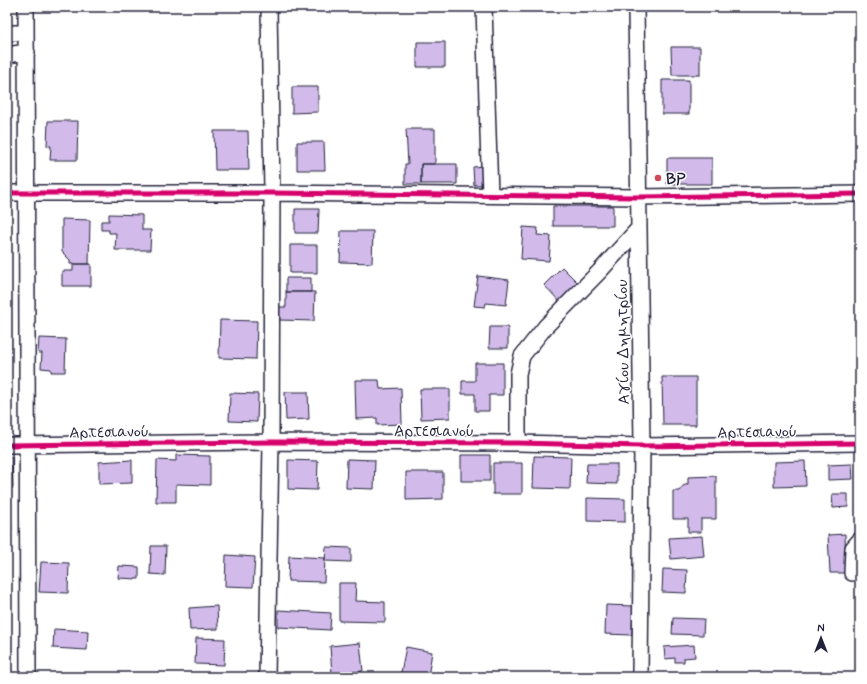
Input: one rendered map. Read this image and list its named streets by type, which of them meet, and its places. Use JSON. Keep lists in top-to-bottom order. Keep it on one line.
{"streets":{"street":["Αγίου Δημητρίου","Αρτεσιανού"]},"crossings":[["Αγίου Δημητρίου","Αρτεσιανού"]],"places":["BP"],"north":"top"}
